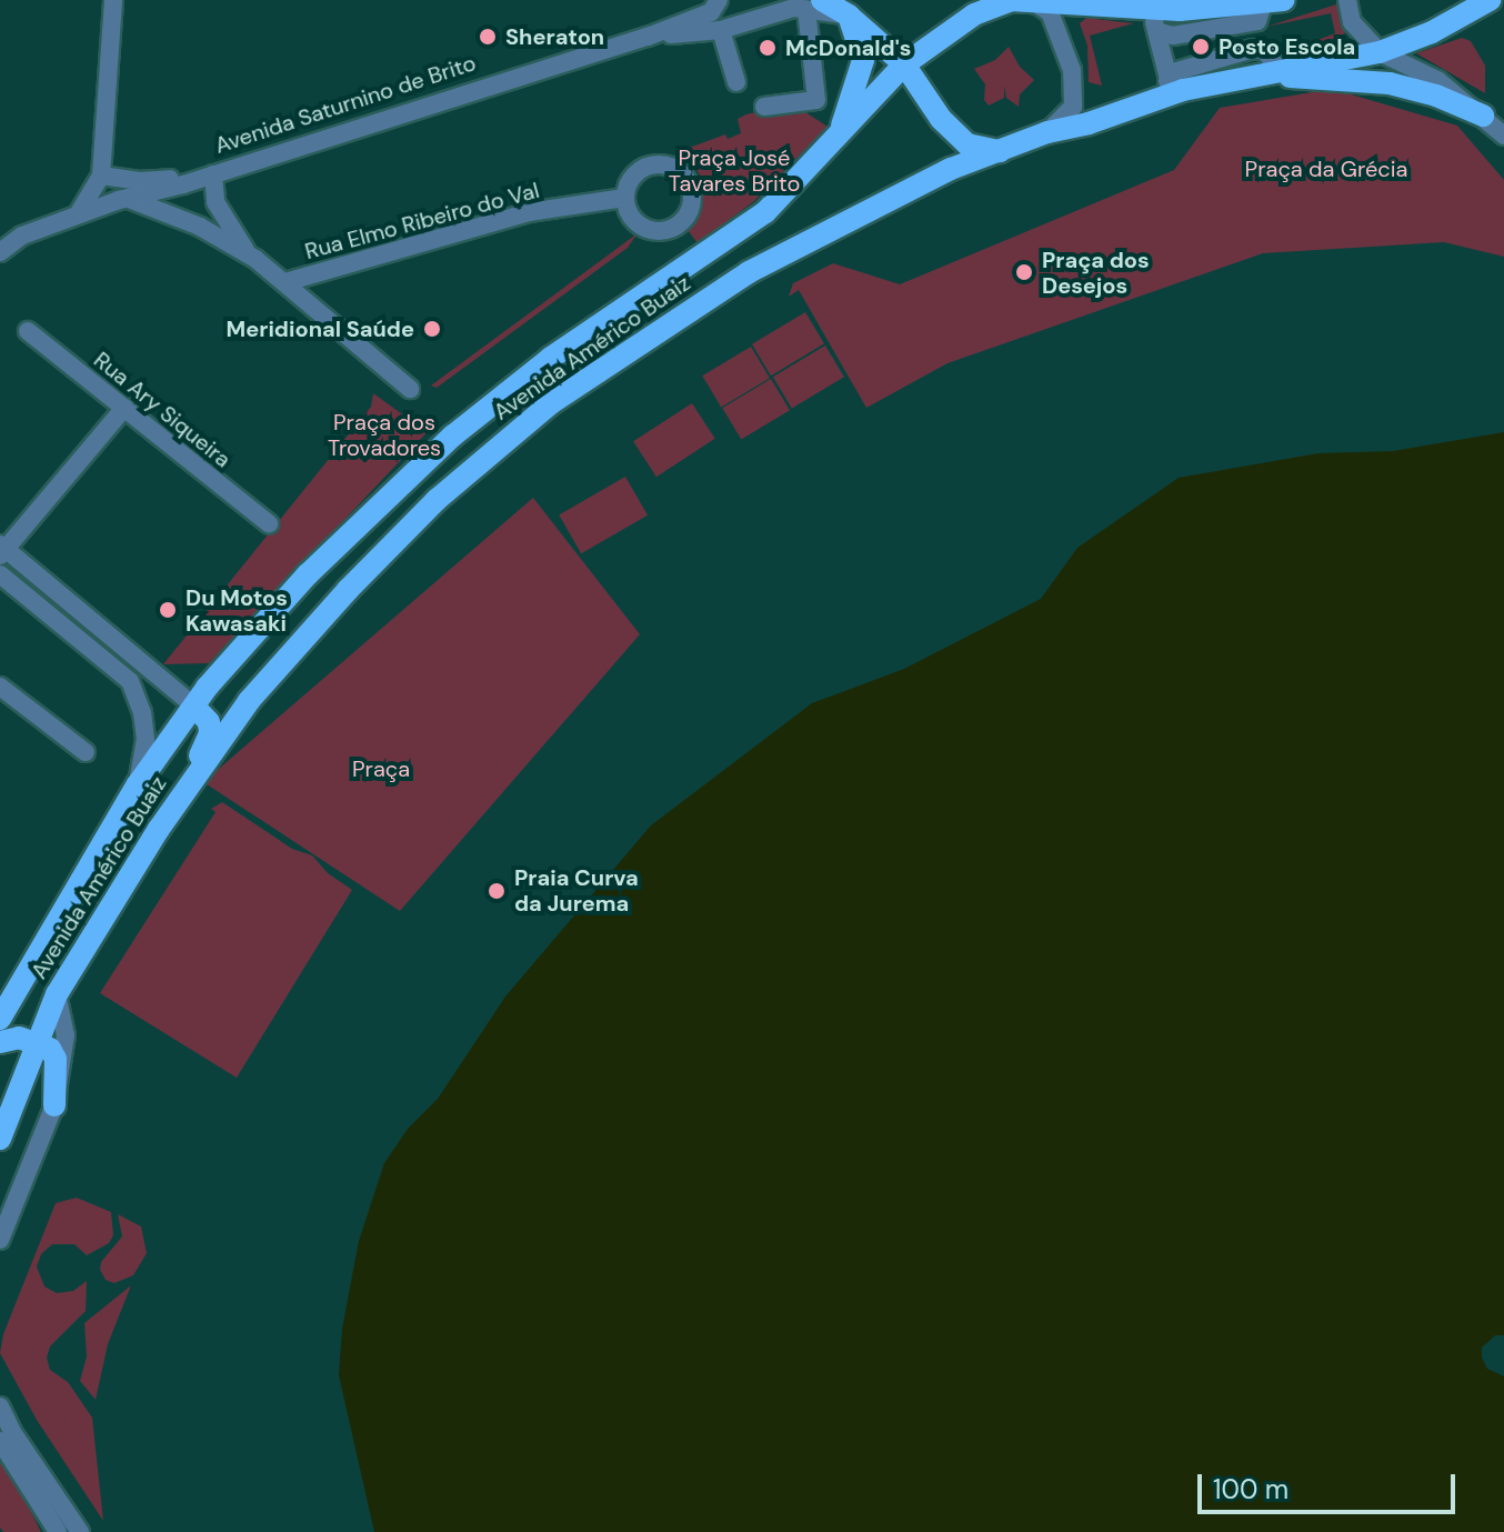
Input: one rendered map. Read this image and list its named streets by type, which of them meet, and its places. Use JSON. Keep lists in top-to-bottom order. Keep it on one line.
{"streets":{"main road":["Avenida Américo Buaiz"],"street":["Avenida Saturnino de Brito","Rua Elmo Ribeiro do Val","Rua Ary Siqueira"]},"parks":["Praça José Tavares Brito","Praça da Grécia","Praça dos Trovadores","Praça"],"places":["Sheraton","Posto Escola","McDonald's","Praça dos Desejos","Meridional Saúde","Du Motos Kawasaki","Praia Curva da Jurema"],"scale_bar":"100 m"}
